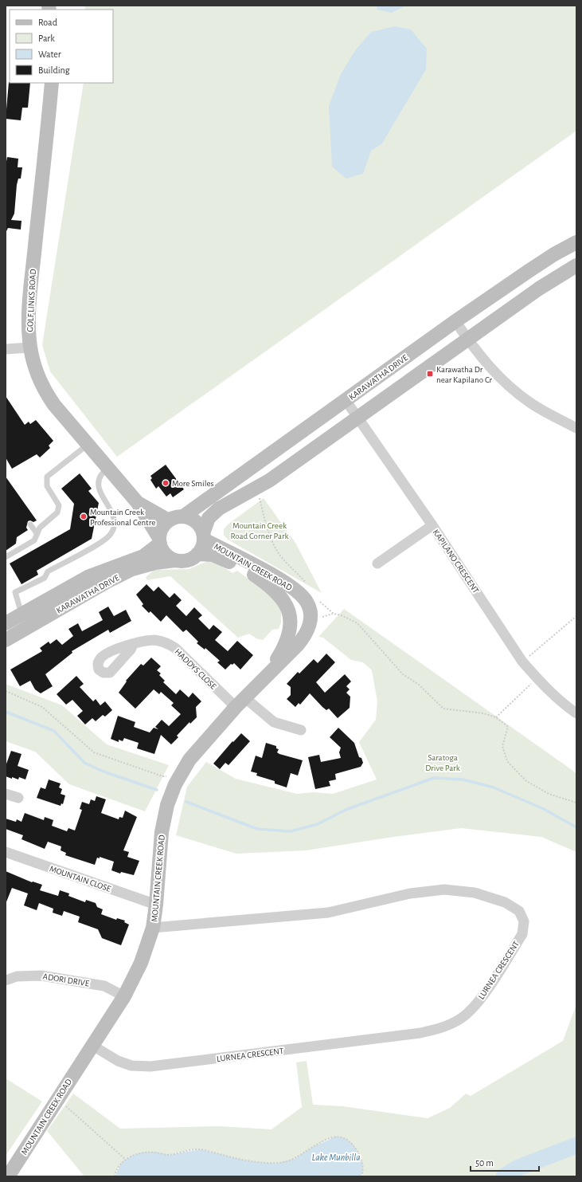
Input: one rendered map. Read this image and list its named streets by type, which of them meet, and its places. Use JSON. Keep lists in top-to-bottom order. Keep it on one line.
{"streets":{"main road":["GOLF LINKS ROAD","KARAWATHA DRIVE","MOUNTAIN CREEK ROAD"],"street":["KAPILANO CRESCENT","HADDYS CLOSE","MOUNTAIN CLOSE","LURNEA CRESCENT","ADORI DRIVE"]},"crossings":[["GOLF LINKS ROAD","KARAWATHA DRIVE"],["GOLF LINKS ROAD","MOUNTAIN CREEK ROAD"],["KARAWATHA DRIVE","KAPILANO CRESCENT"],["KARAWATHA DRIVE","MOUNTAIN CREEK ROAD"],["MOUNTAIN CREEK ROAD","HADDYS CLOSE"],["MOUNTAIN CREEK ROAD","MOUNTAIN CLOSE"],["MOUNTAIN CREEK ROAD","LURNEA CRESCENT"],["MOUNTAIN CREEK ROAD","ADORI DRIVE"]],"water":["Lake Munbilla"],"parks":["Mountain Creek Road Corner Park","Saratoga Drive Park"],"places":{"transit":["Karawatha Dr near Kapilano Cr"],"other":["More Smiles","Mountain Creek Professional Centre"]},"legend":["Road","Park","Water","Building"],"scale_bar":"50 m"}
